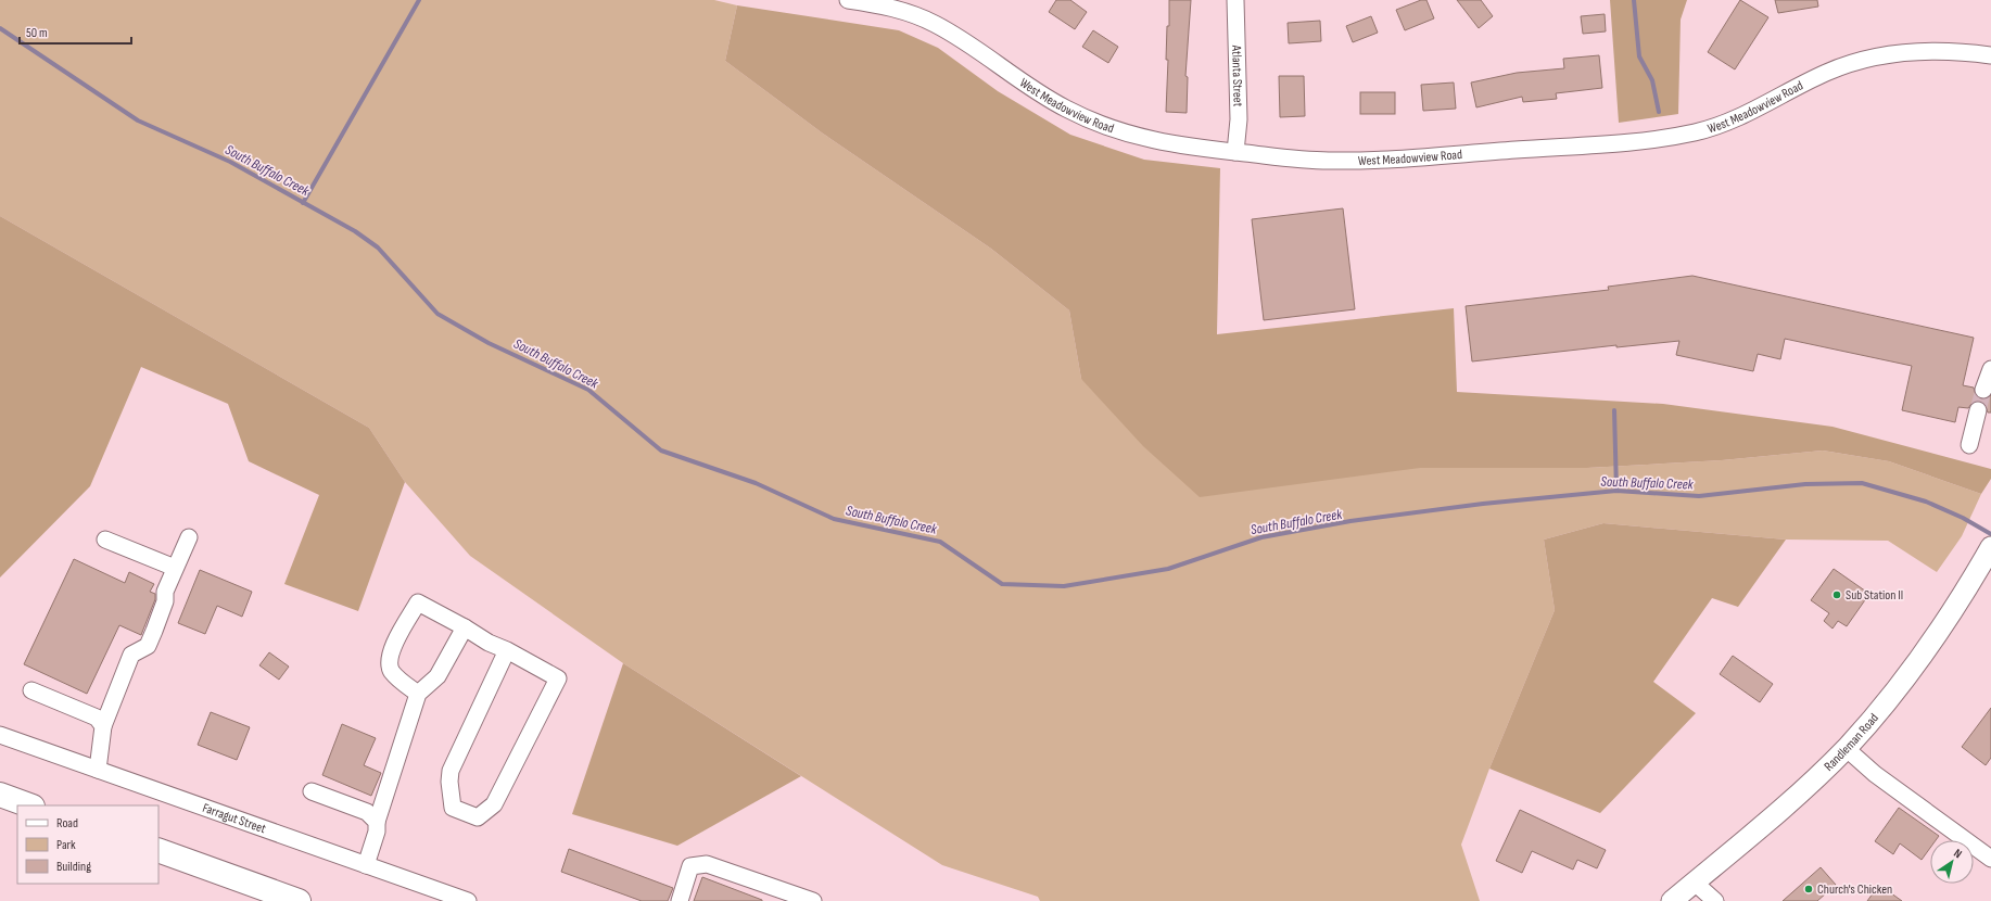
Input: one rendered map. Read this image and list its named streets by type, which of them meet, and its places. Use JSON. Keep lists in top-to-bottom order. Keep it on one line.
{"streets":{"main road":["Randleman Road"],"street":["Atlanta Street","West Meadowview Road","Farragut Street"]},"crossings":[["Atlanta Street","West Meadowview Road"]],"water":["South Buffalo Creek"],"places":["Sub Station II","Church's Chicken"],"legend":["Road","Park","Building"],"scale_bar":"50 m","north":"top right"}
